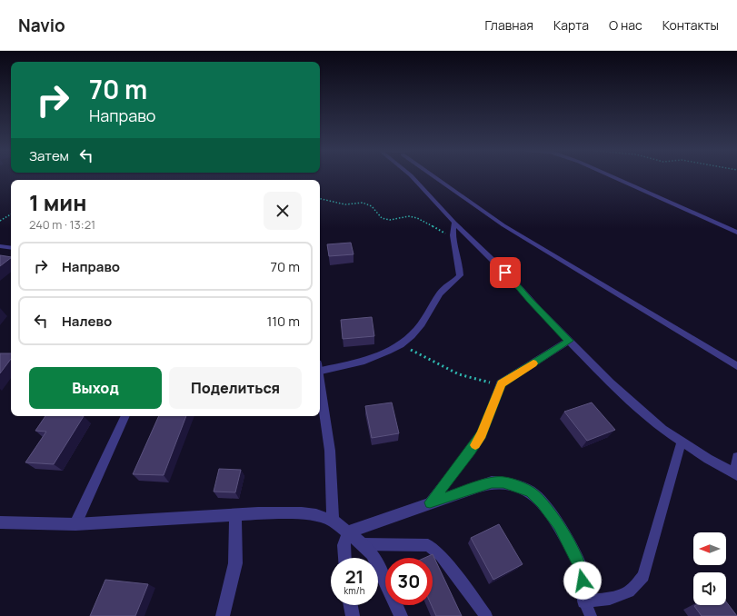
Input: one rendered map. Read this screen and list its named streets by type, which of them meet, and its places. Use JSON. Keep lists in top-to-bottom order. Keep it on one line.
{"north":"left","page":{"header":"Navio","nav":["Главная","Карта","О нас","Контакты"],"turn":["70 m","Направо"],"then":"Затем","heading":["1 мин","240 m · 13:21"],"list":[{"name":"Направо","value":"70 m"},{"name":"Налево","value":"110 m"}],"buttons":["Выход","Поделиться"],"speed":"21 km/h","limit":"30"}}
